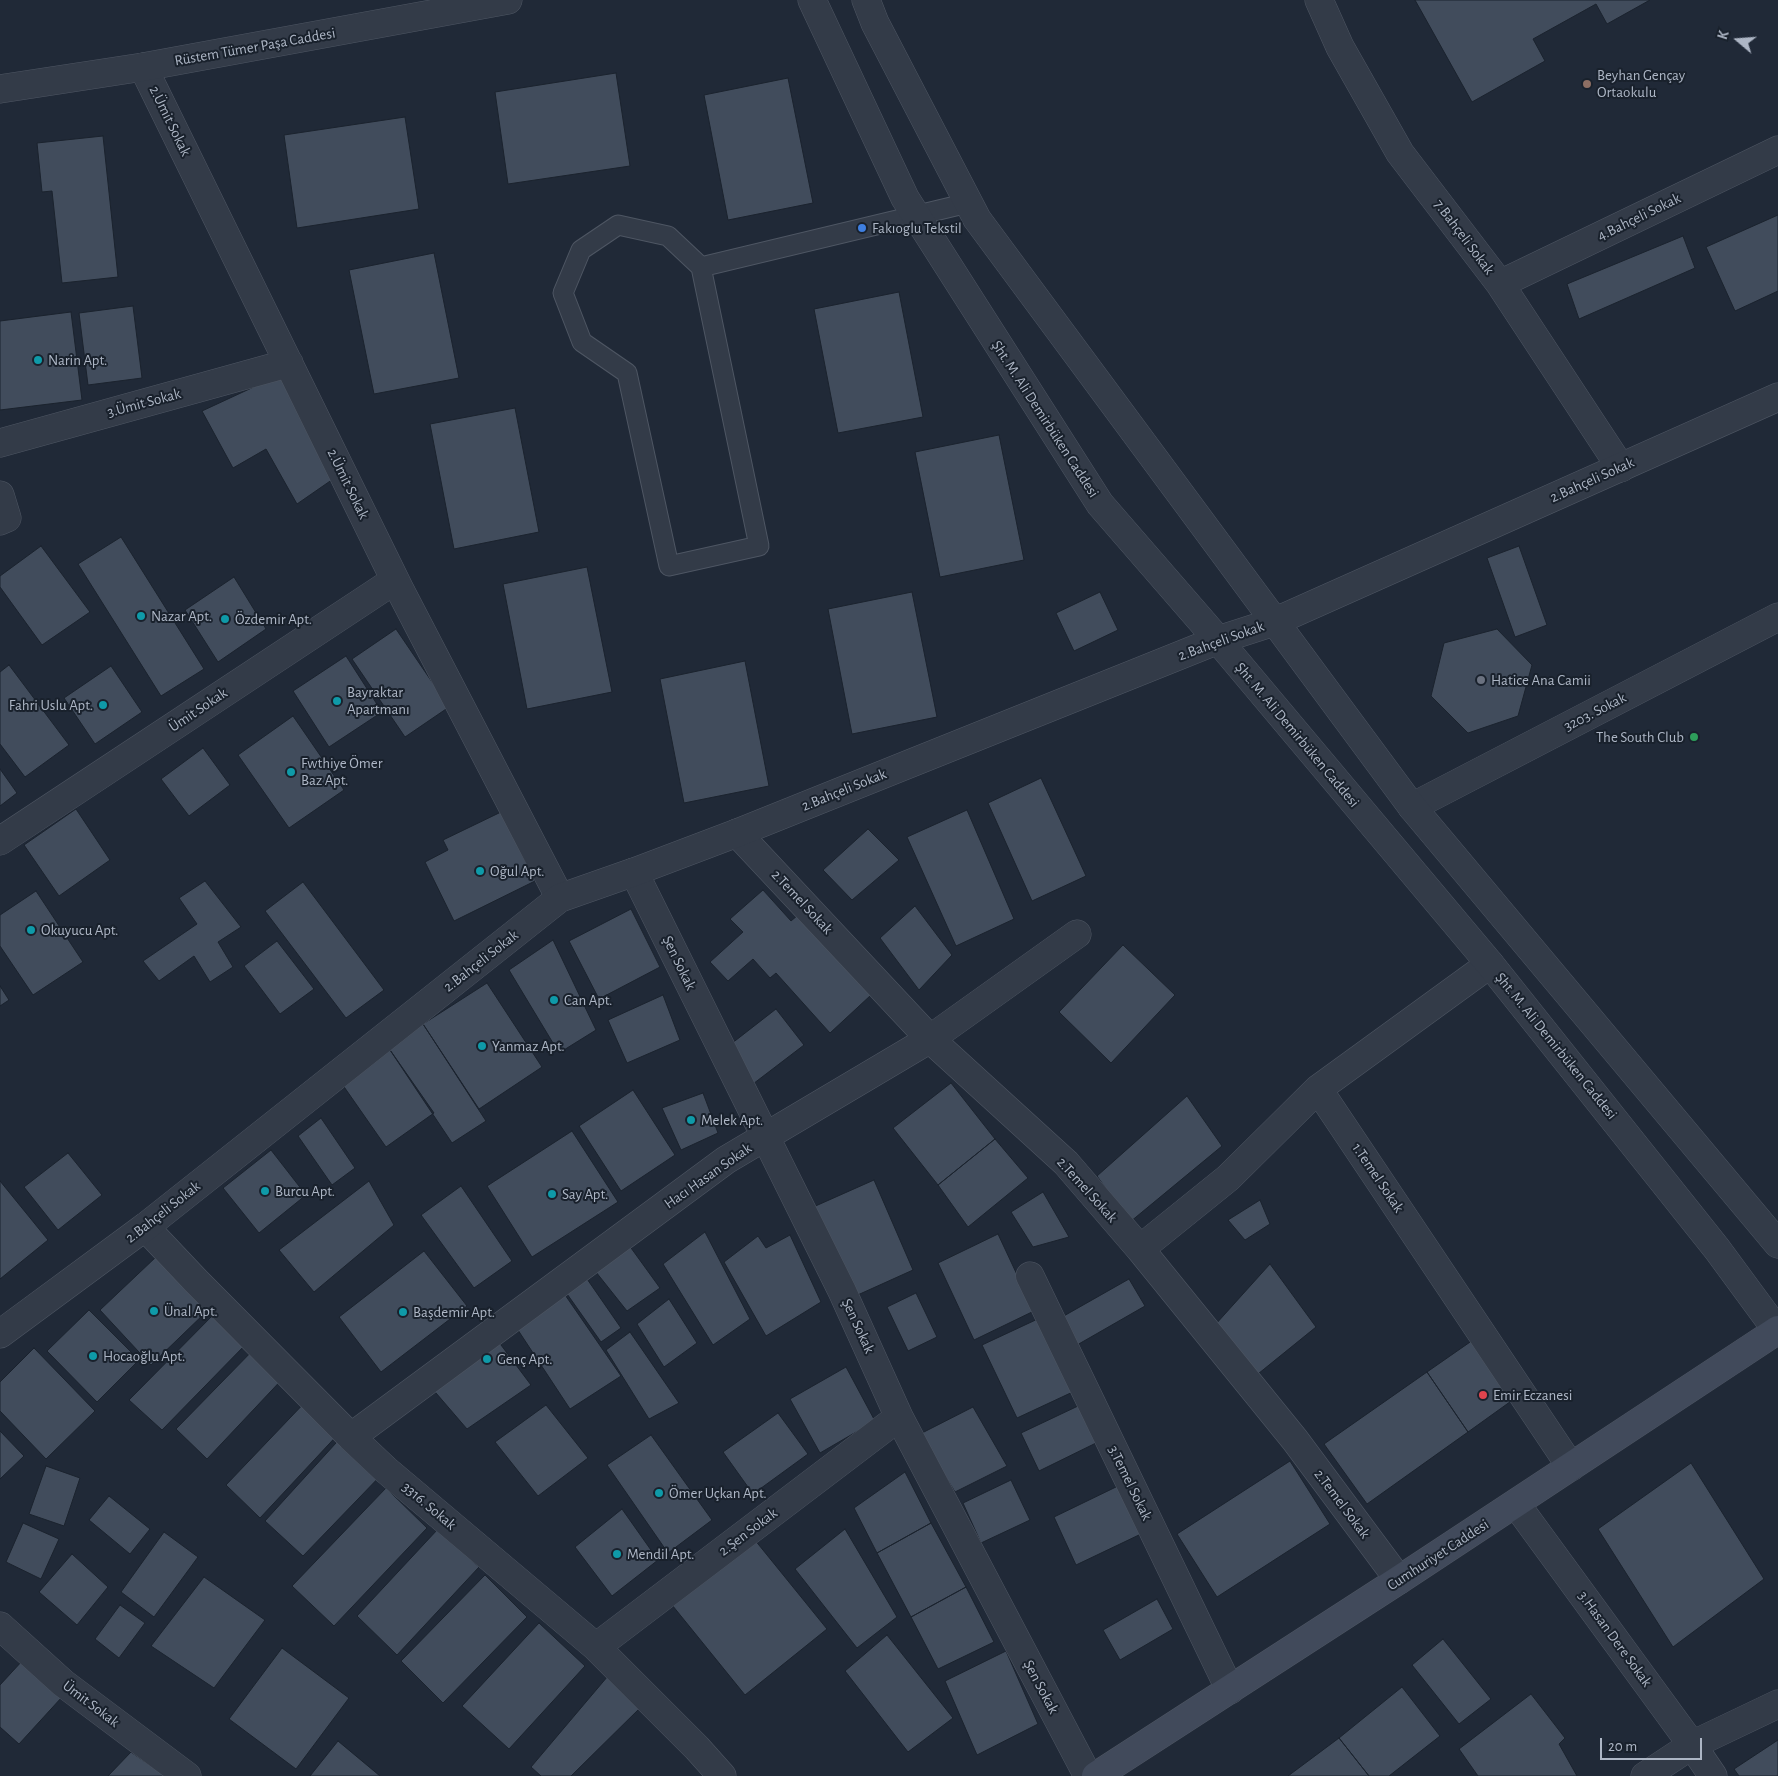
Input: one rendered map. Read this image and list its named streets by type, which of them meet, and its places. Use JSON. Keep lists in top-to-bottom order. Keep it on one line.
{"streets":{"main road":["Cumhuriyet Caddesi"],"street":["Rüstem Tümer Paşa Caddesi","2.Ümit Sokak","4.Bahçeli Sokak","7.Bahçeli Sokak","3.Ümit Sokak","Şht. M. Ali Demirbüken Caddesi","2.Bahçeli Sokak","Ümit Sokak","3203. Sokak","2.Temel Sokak","Şen Sokak","Hacı Hasan Sokak","1.Temel Sokak","3.Temel Sokak","3316. Sokak","2.Şen Sokak","3.Hasan Dere Sokak"]},"crossings":[["Rüstem Tümer Paşa Caddesi","2.Ümit Sokak"],["2.Ümit Sokak","3.Ümit Sokak"],["2.Ümit Sokak","2.Bahçeli Sokak"],["2.Ümit Sokak","Ümit Sokak"],["4.Bahçeli Sokak","7.Bahçeli Sokak"],["7.Bahçeli Sokak","2.Bahçeli Sokak"],["Şht. M. Ali Demirbüken Caddesi","2.Bahçeli Sokak"],["Şht. M. Ali Demirbüken Caddesi","Cumhuriyet Caddesi"],["2.Bahçeli Sokak","2.Temel Sokak"],["2.Bahçeli Sokak","Şen Sokak"],["2.Bahçeli Sokak","3316. Sokak"],["2.Temel Sokak","Hacı Hasan Sokak"],["2.Temel Sokak","Cumhuriyet Caddesi"],["Şen Sokak","Hacı Hasan Sokak"],["Şen Sokak","2.Şen Sokak"],["Hacı Hasan Sokak","3316. Sokak"],["1.Temel Sokak","Cumhuriyet Caddesi"],["3.Temel Sokak","Cumhuriyet Caddesi"],["3316. Sokak","2.Şen Sokak"],["Cumhuriyet Caddesi","3.Hasan Dere Sokak"]],"places":["Beyhan Gençay Ortaokulu","Fakıoglu Tekstil","Narin Apt.","Nazar Apt.","Özdemir Apt.","Hatice Ana Camii","Bayraktar Apartmanı","Fahri Uslu Apt.","The South Club","Fwthiye Ömer Baz Apt.","Oğul Apt.","Okuyucu Apt.","Can Apt.","Yanmaz Apt.","Melek Apt.","Burcu Apt.","Say Apt.","Ünal Apt.","Başdemir Apt.","Hocaoğlu Apt.","Genç Apt.","Emir Eczanesi","Ömer Uçkan Apt.","Mendil Apt."],"scale_bar":"20 m","north":"left"}
